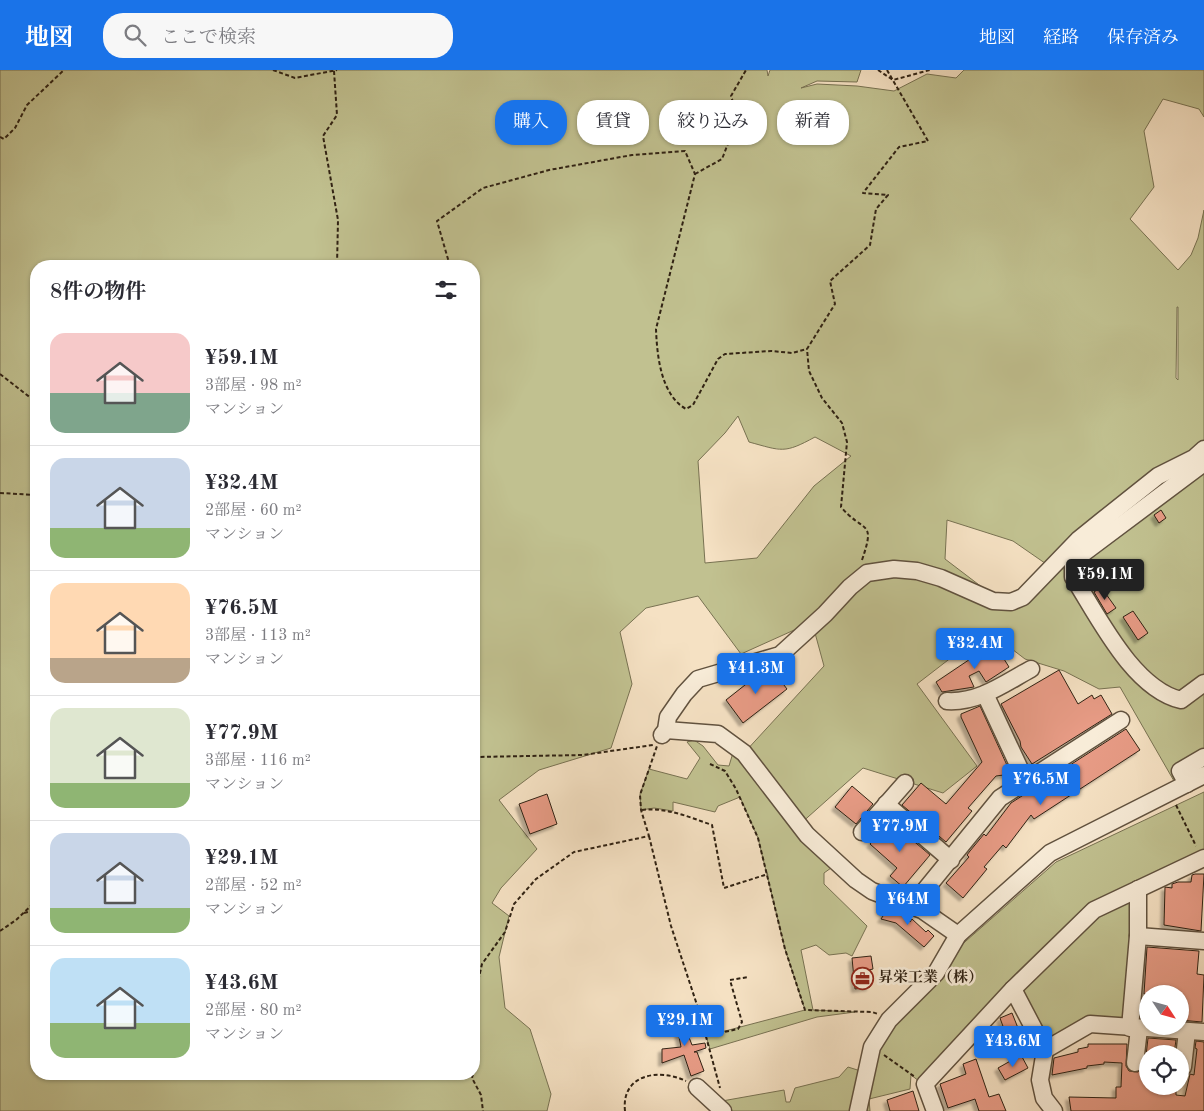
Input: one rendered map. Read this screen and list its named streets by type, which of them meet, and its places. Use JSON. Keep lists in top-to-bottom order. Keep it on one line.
{"places":{"office":["昇栄工業（株）"]},"north":"bottom right","page":{"header":"地図","search":"ここで検索","nav":["地図","経路","保存済み"],"chip":["購入","賃貸","絞り込み","新着"],"heading":"8件の物件","list":[{"name":"¥59.1M","note":"3部屋 · 98 m² · マンション"},{"name":"¥32.4M","note":"2部屋 · 60 m² · マンション"},{"name":"¥76.5M","note":"3部屋 · 113 m² · マンション"},{"name":"¥77.9M","note":"3部屋 · 116 m² · マンション"},{"name":"¥29.1M","note":"2部屋 · 52 m² · マンション"},{"name":"¥43.6M","note":"2部屋 · 80 m² · マンション"}],"price":["¥59.1M","¥32.4M","¥41.3M","¥76.5M","¥77.9M","¥64M","¥29.1M","¥43.6M"]}}
